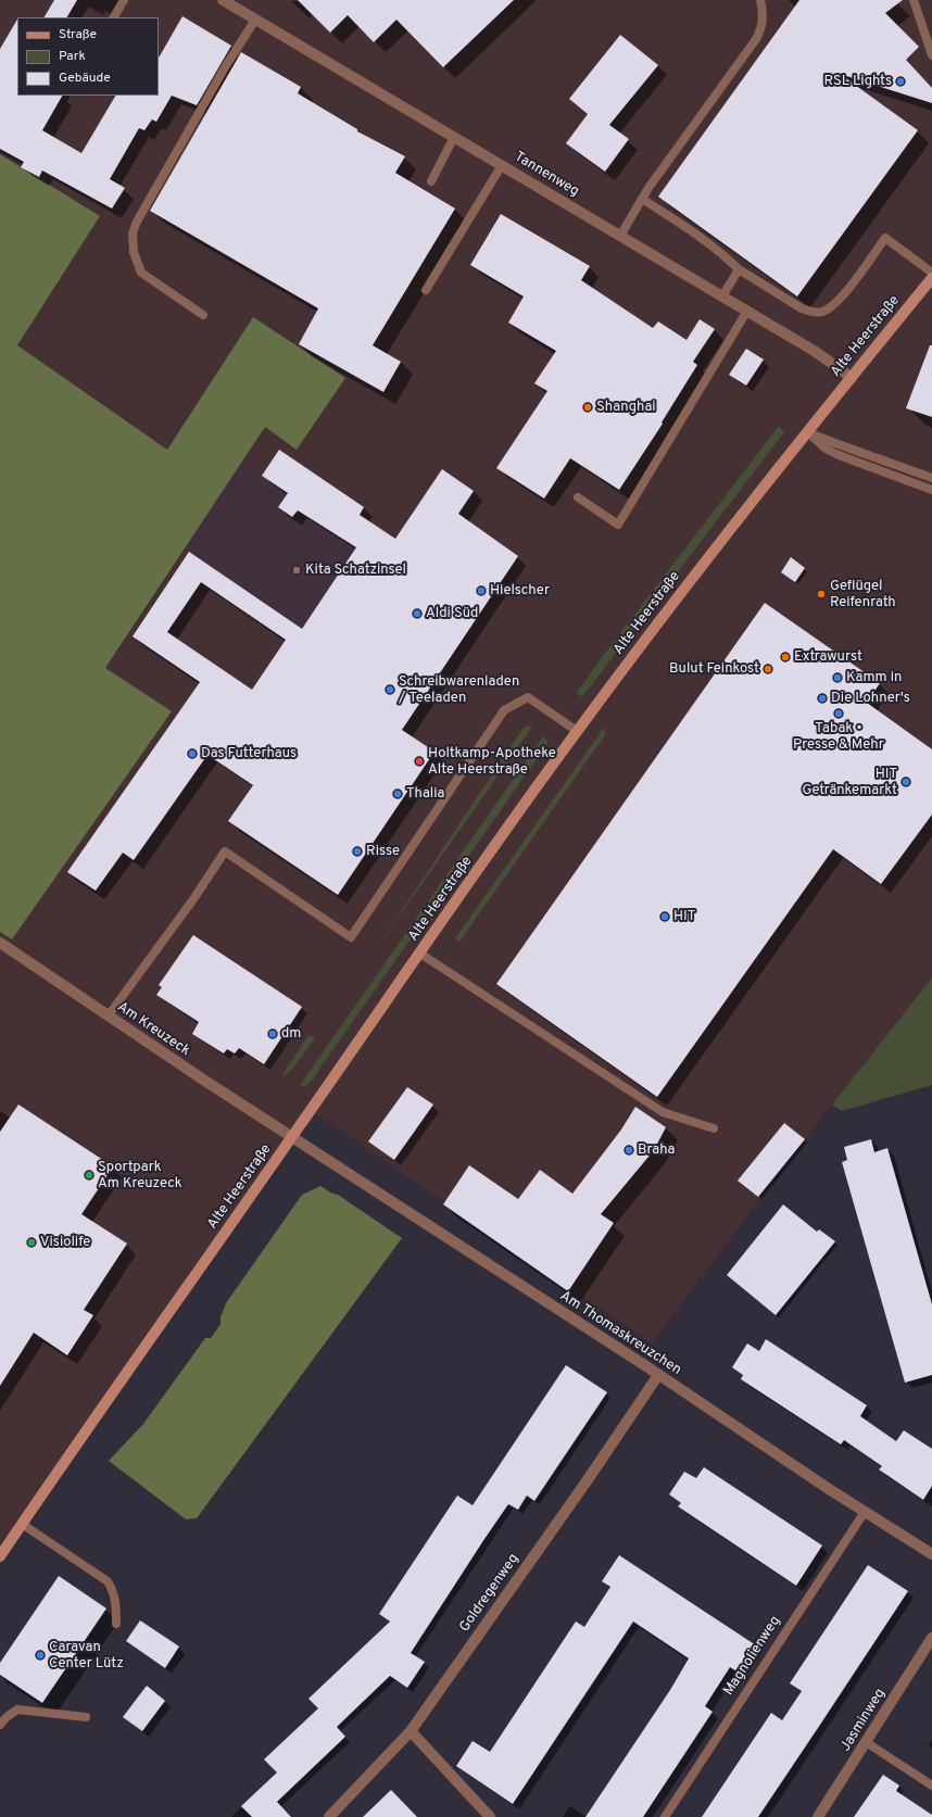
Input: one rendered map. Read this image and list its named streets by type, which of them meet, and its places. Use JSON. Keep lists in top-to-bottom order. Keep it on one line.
{"streets":{"street":["Tannenweg","Alte Heerstraße","Am Kreuzeck","Am Thomaskreuzchen","Goldregenweg","Jasminweg"],"lane":["Magnolienweg"]},"crossings":[["Tannenweg","Alte Heerstraße"],["Alte Heerstraße","Am Kreuzeck"],["Alte Heerstraße","Am Thomaskreuzchen"],["Am Kreuzeck","Am Thomaskreuzchen"],["Am Thomaskreuzchen","Goldregenweg"],["Am Thomaskreuzchen","Magnolienweg"]],"places":["RSL Lights","Shanghai","Kita Schatzinsel","Hielscher","Geflügel Reifenrath","Aldi Süd","Extrawurst","Bulut Feinkost","Kamm in","Schreibwarenladen / Teeladen","Die Lohner's","Tabak • Presse & Mehr","Das Futterhaus","Holtkamp-Apotheke Alte Heerstraße","HIT Getränkemarkt","Thalia","Risse","HIT","dm","Braha","Sportpark Am Kreuzeck","Visiolife","Caravan Center Lütz"],"legend":["Straße","Park","Gebäude"]}
